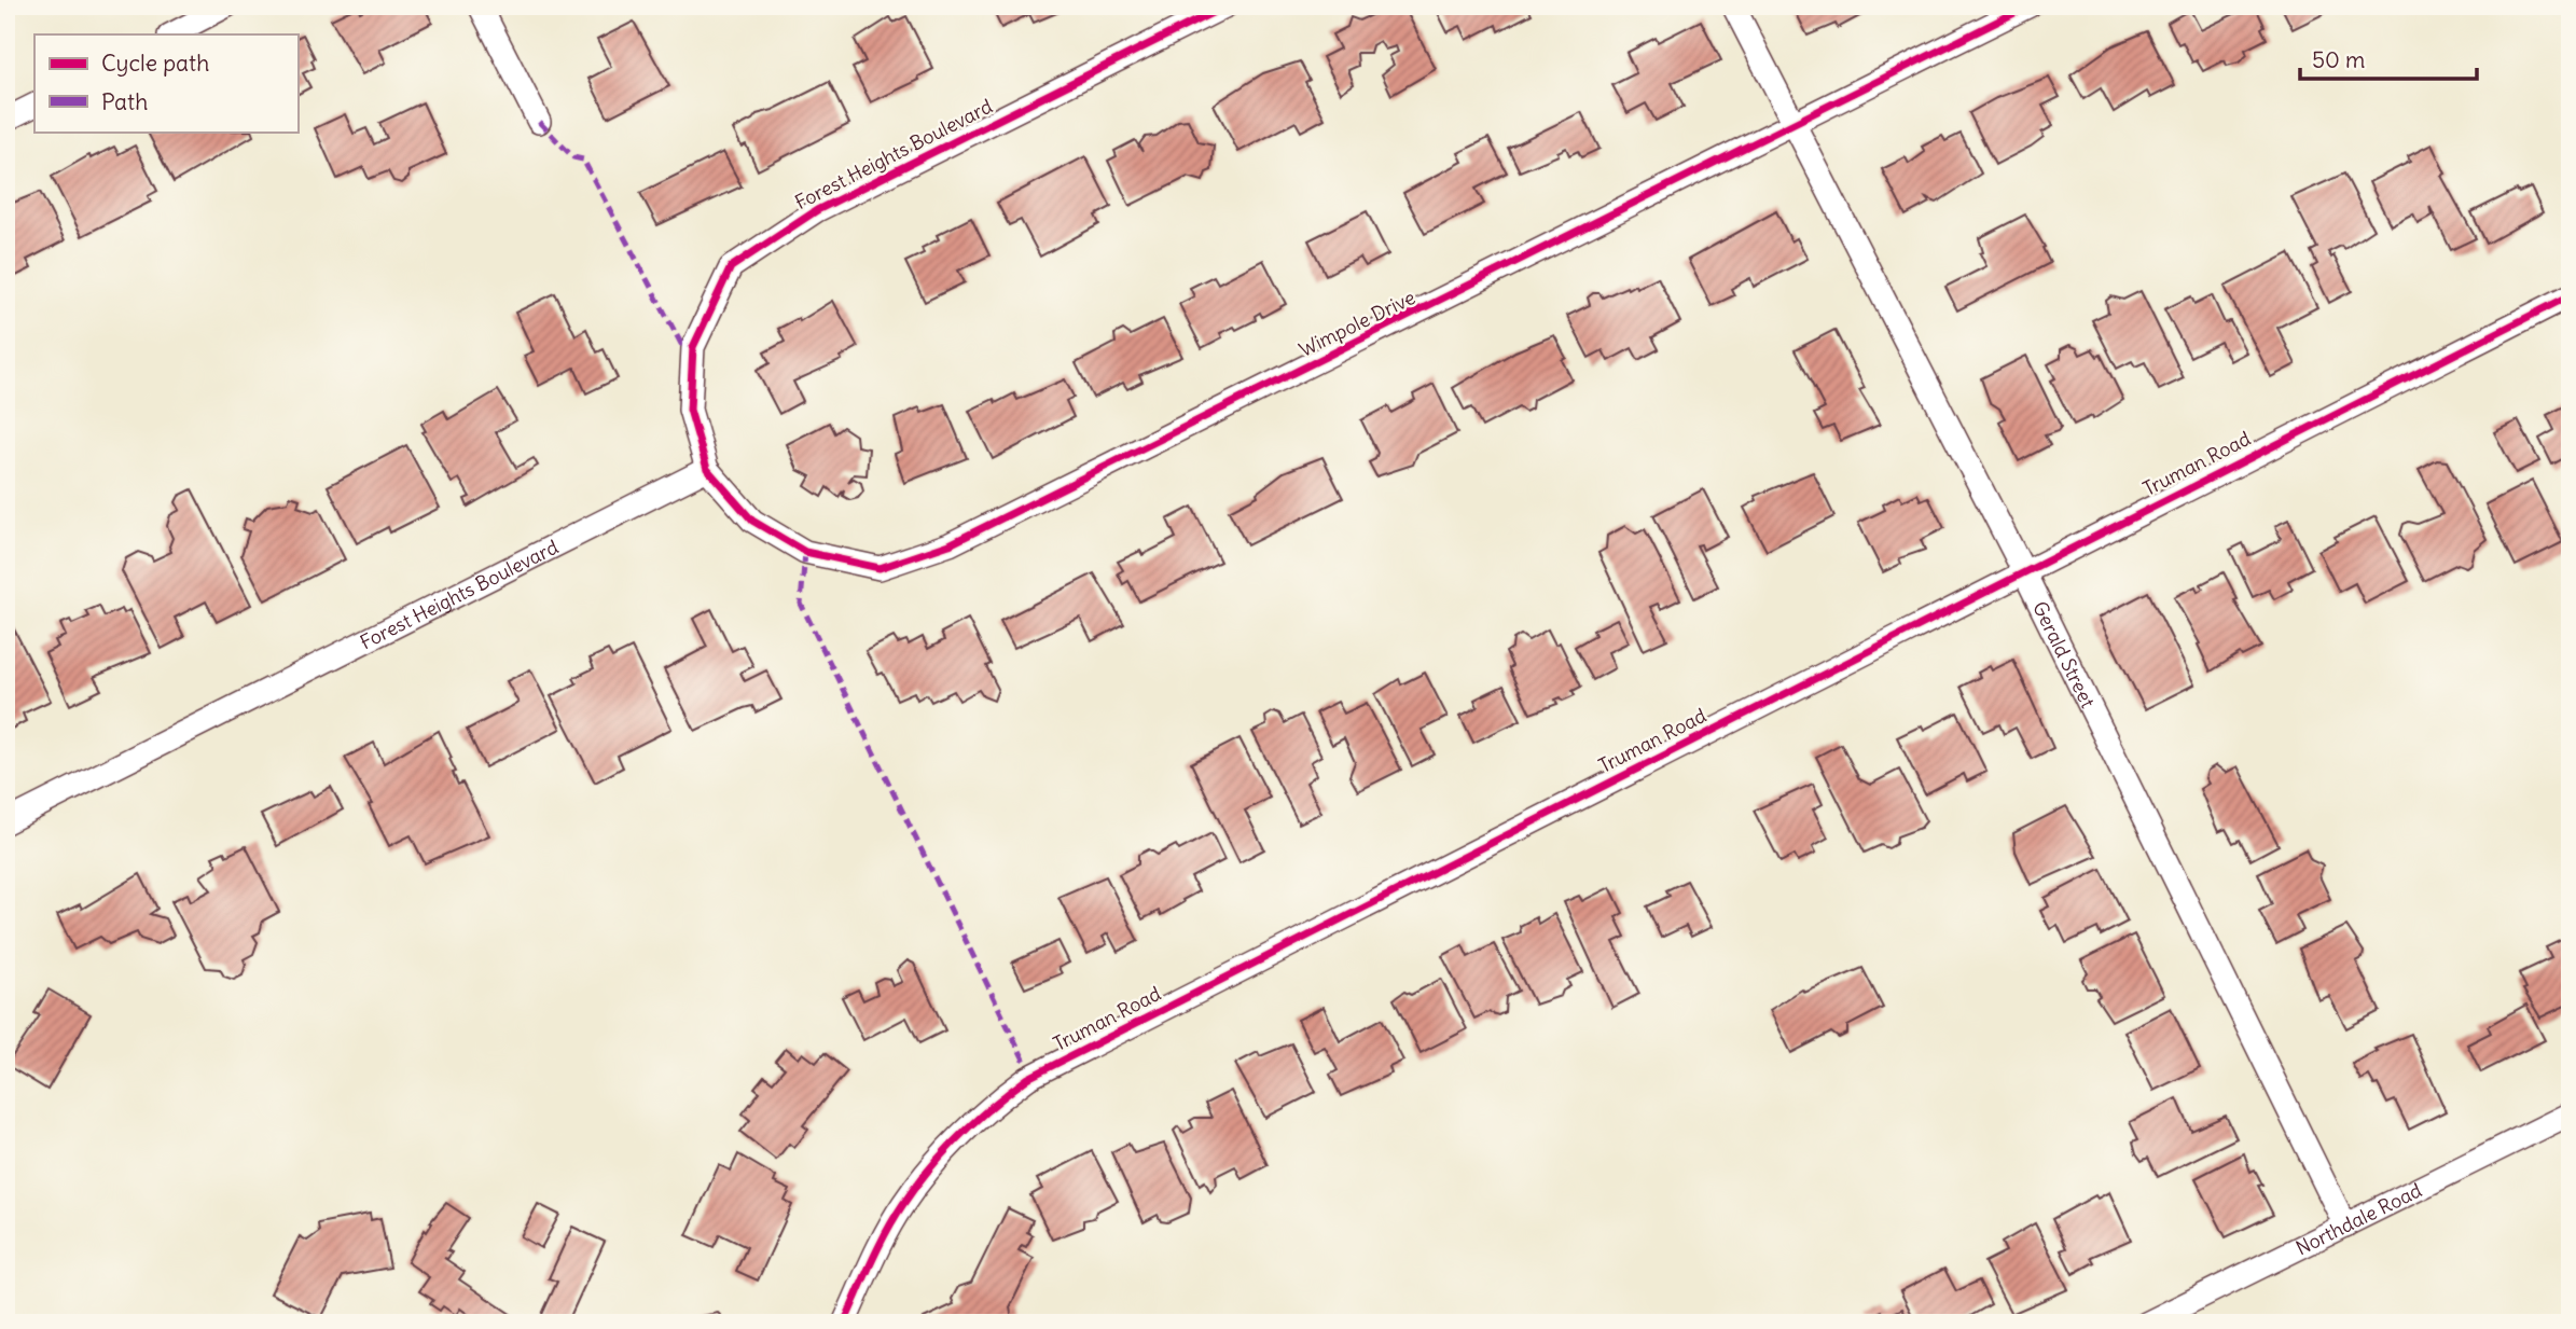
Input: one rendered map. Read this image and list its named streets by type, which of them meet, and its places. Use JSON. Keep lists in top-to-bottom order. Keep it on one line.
{"streets":{"street":["Forest Heights Boulevard","Wimpole Drive","Truman Road","Gerald Street","Northdale Road"]},"crossings":[["Forest Heights Boulevard","Wimpole Drive"],["Wimpole Drive","Gerald Street"],["Truman Road","Gerald Street"],["Gerald Street","Northdale Road"]],"legend":["Cycle path","Path"],"scale_bar":"50 m"}
